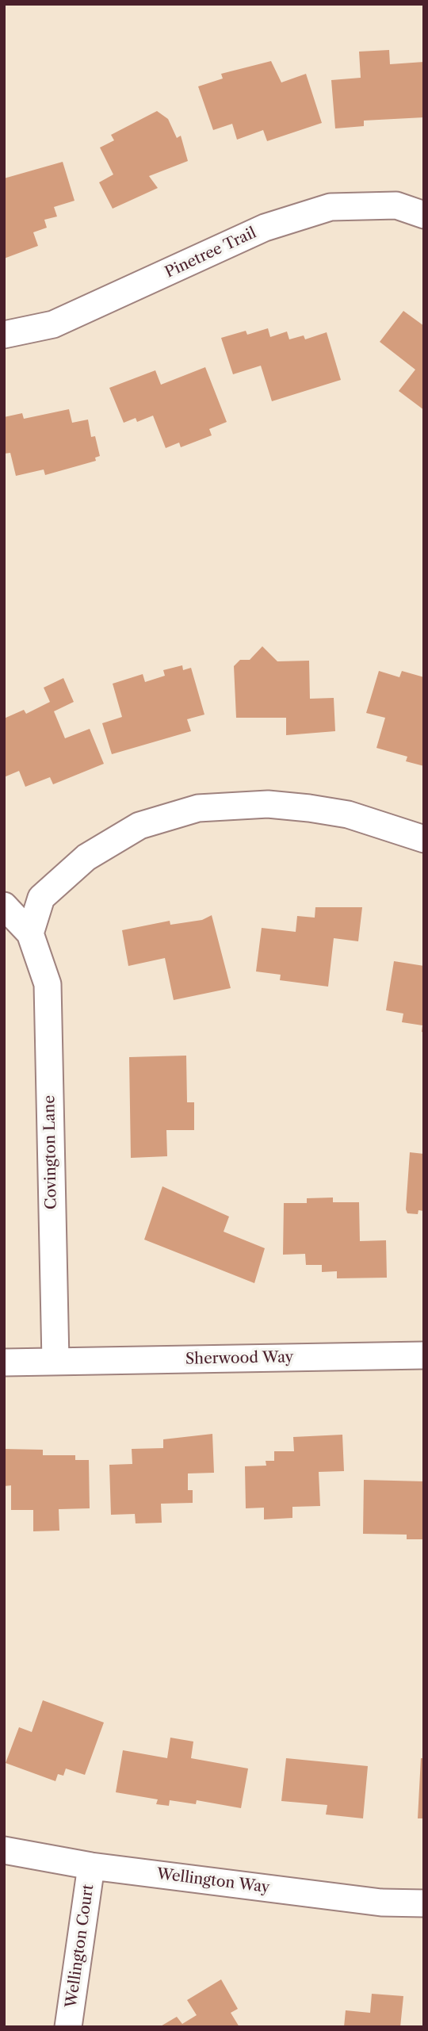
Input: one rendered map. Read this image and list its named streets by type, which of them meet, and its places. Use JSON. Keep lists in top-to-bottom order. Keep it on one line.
{"streets":{"street":["Pinetree Trail","Covington Lane","Sherwood Way","Wellington Way","Wellington Court"]},"crossings":[["Covington Lane","Sherwood Way"],["Wellington Way","Wellington Court"]]}
